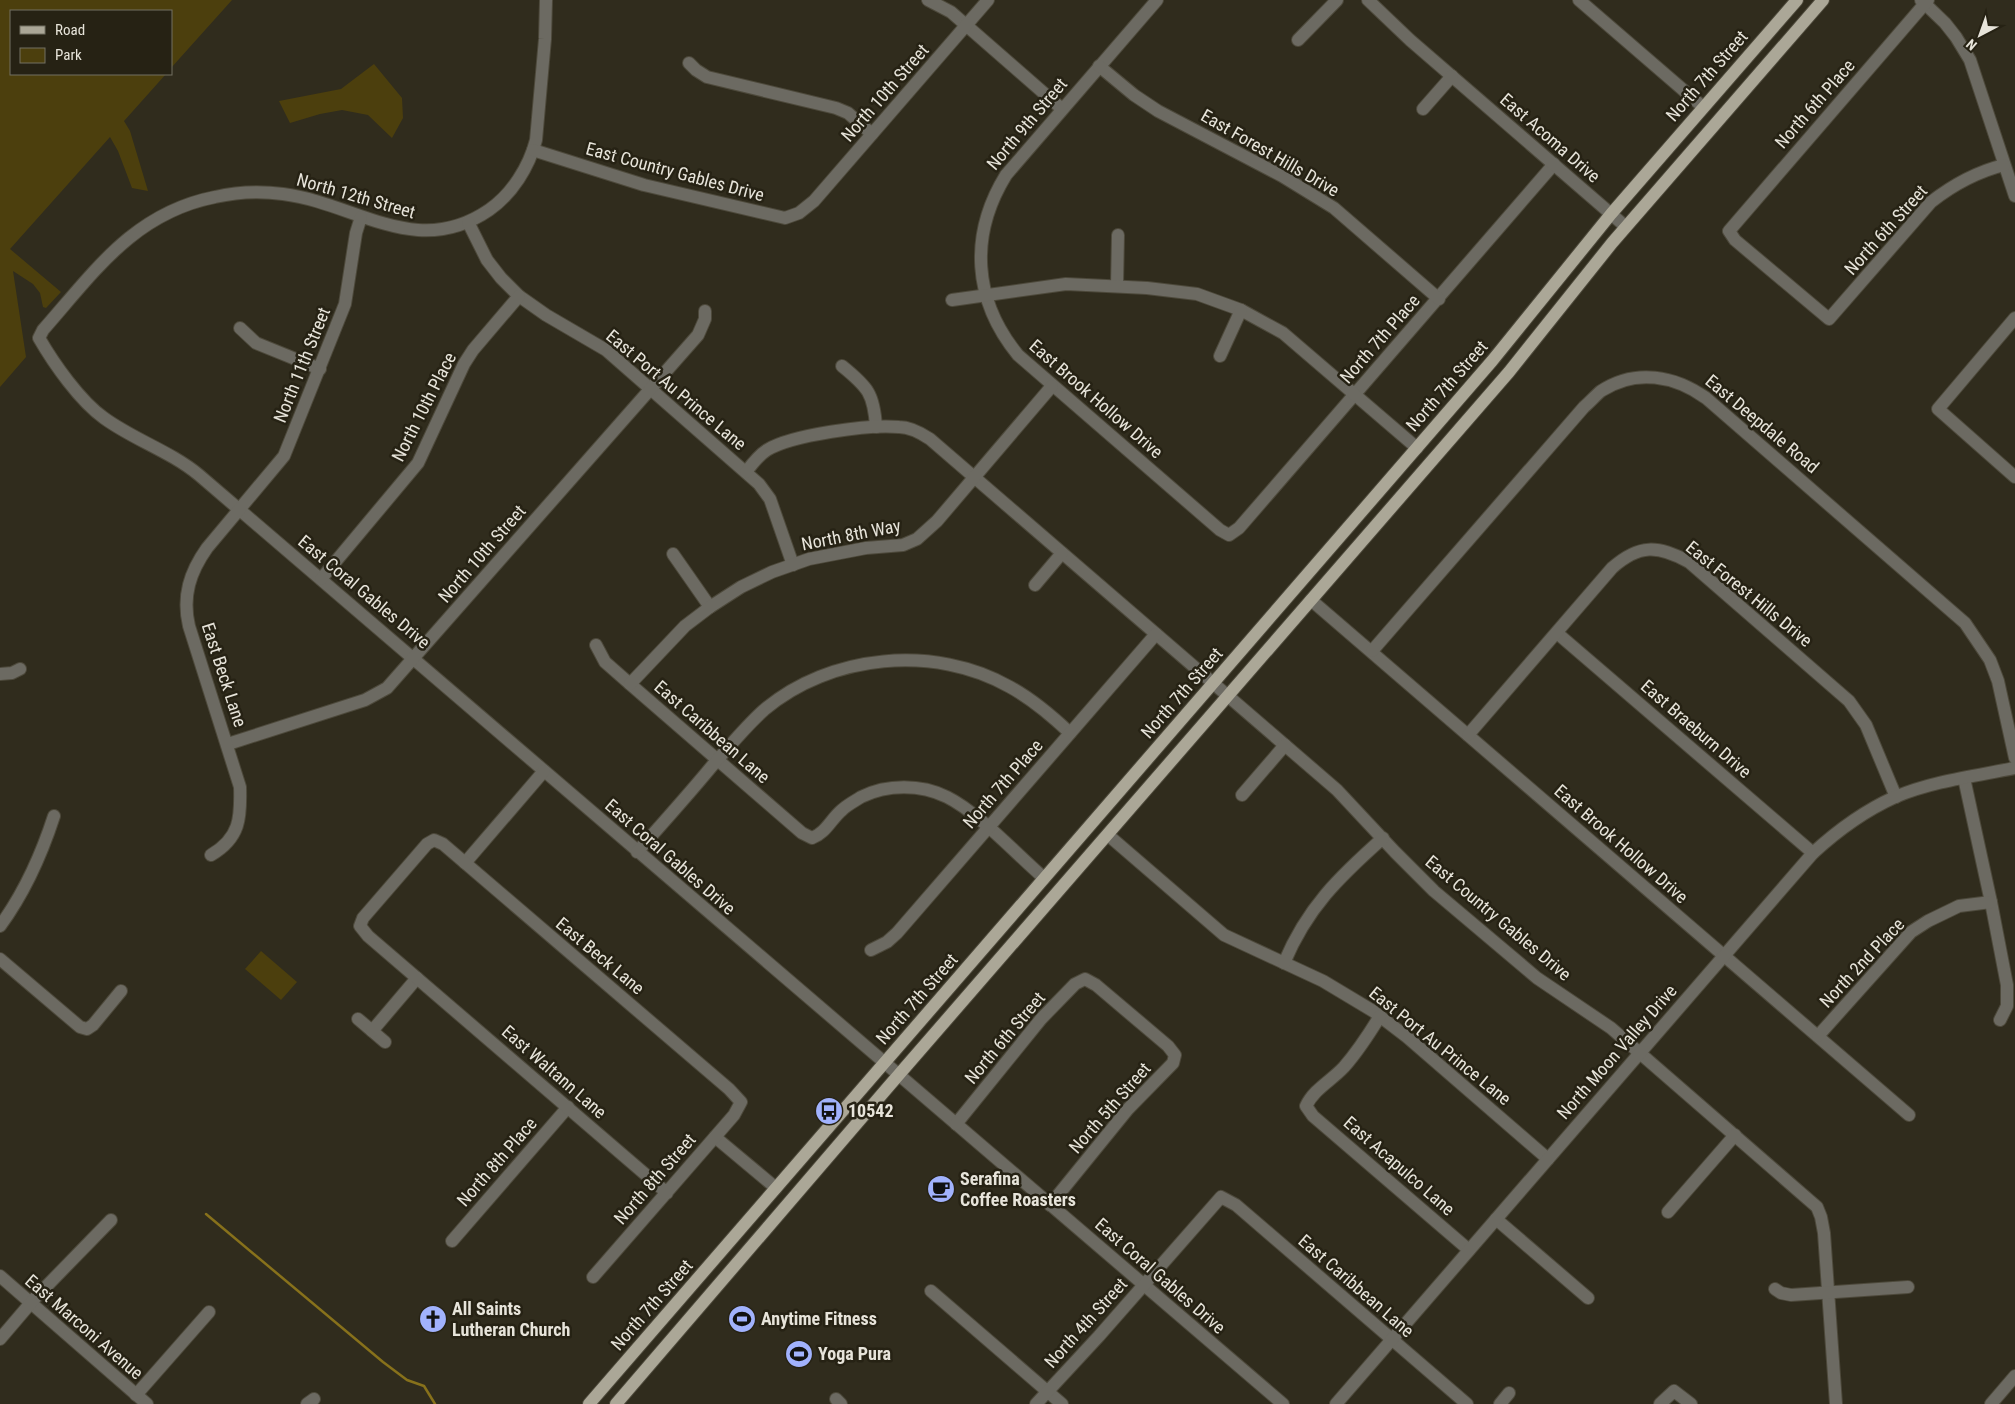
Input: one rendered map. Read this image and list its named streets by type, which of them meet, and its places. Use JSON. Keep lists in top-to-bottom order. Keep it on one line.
{"streets":{"main road":["North 7th Street"],"street":["North 10th Street","North 6th Place","North 9th Street","East Acoma Drive","East Forest Hills Drive","East Country Gables Drive","North 12th Street","North 6th Street","North 7th Place","North 11th Street","East Port Au Prince Lane","East Brook Hollow Drive","North 10th Place","East Deepdale Road","North 8th Way","East Coral Gables Drive","East Beck Lane","East Braeburn Drive","East Caribbean Lane","North 2nd Place","North Moon Valley Drive","East Waltann Lane","North 5th Street","North 8th Place","East Acapulco Lane","North 8th Street","North 4th Street","East Marconi Avenue"]},"crossings":[["North 7th Street","East Acoma Drive"],["North 7th Street","East Country Gables Drive"],["North 7th Street","East Port Au Prince Lane"],["North 7th Street","East Brook Hollow Drive"],["North 7th Street","East Coral Gables Drive"],["North 10th Street","East Country Gables Drive"],["North 10th Street","East Port Au Prince Lane"],["North 10th Street","East Coral Gables Drive"],["North 10th Street","East Beck Lane"],["North 6th Place","North 6th Street"],["North 9th Street","East Forest Hills Drive"],["North 9th Street","East Brook Hollow Drive"],["East Acoma Drive","North 7th Place"],["East Forest Hills Drive","North 7th Place"],["East Forest Hills Drive","East Brook Hollow Drive"],["East Forest Hills Drive","East Braeburn Drive"],["East Forest Hills Drive","North Moon Valley Drive"],["East Country Gables Drive","North 12th Street"],["East Country Gables Drive","North 7th Place"],["East Country Gables Drive","North 8th Way"],["East Country Gables Drive","North Moon Valley Drive"],["North 12th Street","North 11th Street"],["North 12th Street","East Port Au Prince Lane"],["North 12th Street","East Coral Gables Drive"],["North 6th Street","East Coral Gables Drive"],["North 6th Street","North 5th Street"],["North 7th Place","East Brook Hollow Drive"],["North 7th Place","East Caribbean Lane"],["North 11th Street","East Coral Gables Drive"],["North 11th Street","East Beck Lane"],["East Port Au Prince Lane","North 10th Place"],["East Port Au Prince Lane","North 8th Way"],["East Port Au Prince Lane","North Moon Valley Drive"],["East Port Au Prince Lane","East Acapulco Lane"],["East Brook Hollow Drive","East Deepdale Road"],["East Brook Hollow Drive","North 8th Way"],["East Brook Hollow Drive","North 2nd Place"],["East Brook Hollow Drive","North Moon Valley Drive"],["North 10th Place","East Coral Gables Drive"],["North 8th Way","East Caribbean Lane"],["East Coral Gables Drive","East Beck Lane"],["East Coral Gables Drive","North 5th Street"],["East Coral Gables Drive","North 4th Street"],["East Beck Lane","East Waltann Lane"],["East Beck Lane","North 8th Street"],["East Braeburn Drive","North Moon Valley Drive"],["East Caribbean Lane","North Moon Valley Drive"],["East Caribbean Lane","North 4th Street"],["North Moon Valley Drive","East Acapulco Lane"],["East Waltann Lane","North 8th Place"],["East Waltann Lane","North 8th Street"]],"places":{"bus stop":["10542"],"cafe":["Serafina Coffee Roasters"],"church":["All Saints Lutheran Church"],"sports":["Anytime Fitness","Yoga Pura"]},"legend":["Road","Park"],"north":"bottom left"}
